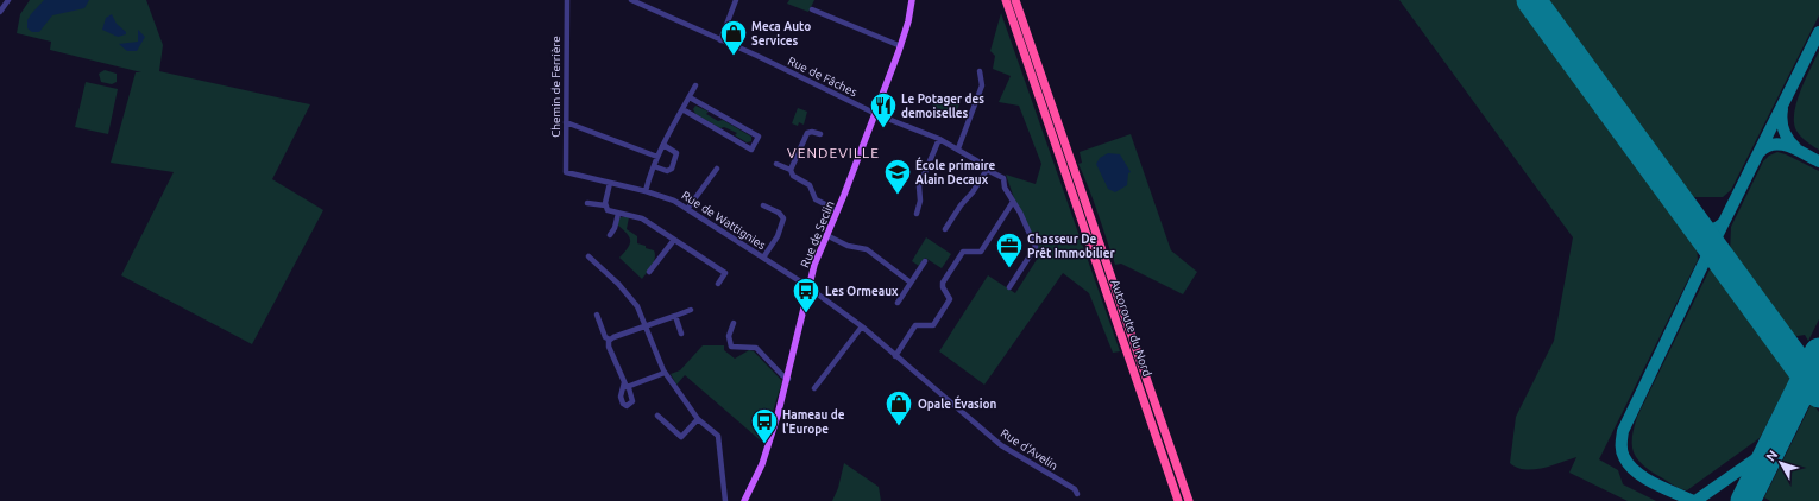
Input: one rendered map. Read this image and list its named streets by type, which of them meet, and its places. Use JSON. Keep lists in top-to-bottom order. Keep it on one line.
{"streets":{"highway":["Autoroute du Nord"],"main road":["Rue de Seclin"],"street":["Rue de Fâches","Chemin de Ferrière","Rue de Wattignies","Rue d'Avelin"]},"crossings":[["Rue de Fâches","Rue de Seclin"],["Chemin de Ferrière","Rue de Wattignies"],["Rue de Wattignies","Rue de Seclin"],["Rue de Wattignies","Rue d'Avelin"],["Rue de Seclin","Rue d'Avelin"]],"districts":["VENDEVILLE"],"places":{"shop":["Meca Auto Services","Opale Évasion"],"restaurant":["Le Potager des demoiselles"],"school or university":["École primaire Alain Decaux"],"office":["Chasseur De Prêt Immobilier"],"bus stop":["Les Ormeaux","Hameau de l'Europe"]},"north":"top left"}
